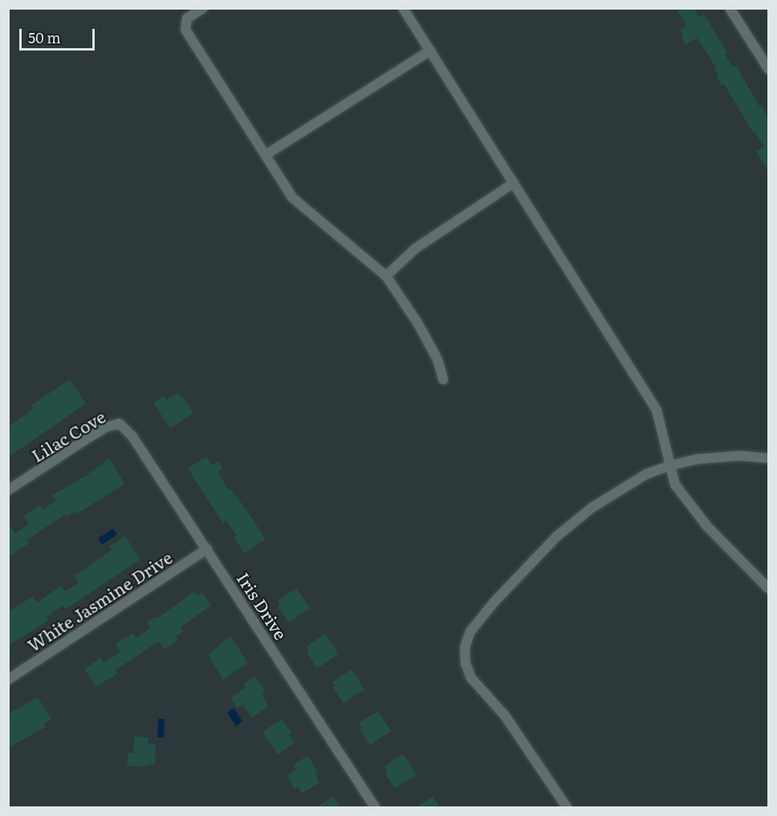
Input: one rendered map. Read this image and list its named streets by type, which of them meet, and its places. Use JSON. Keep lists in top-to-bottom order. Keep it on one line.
{"streets":{"street":["Lilac Cove","White Jasmine Drive","Iris Drive"]},"crossings":[["Lilac Cove","Iris Drive"],["White Jasmine Drive","Iris Drive"]],"scale_bar":"50 m"}
